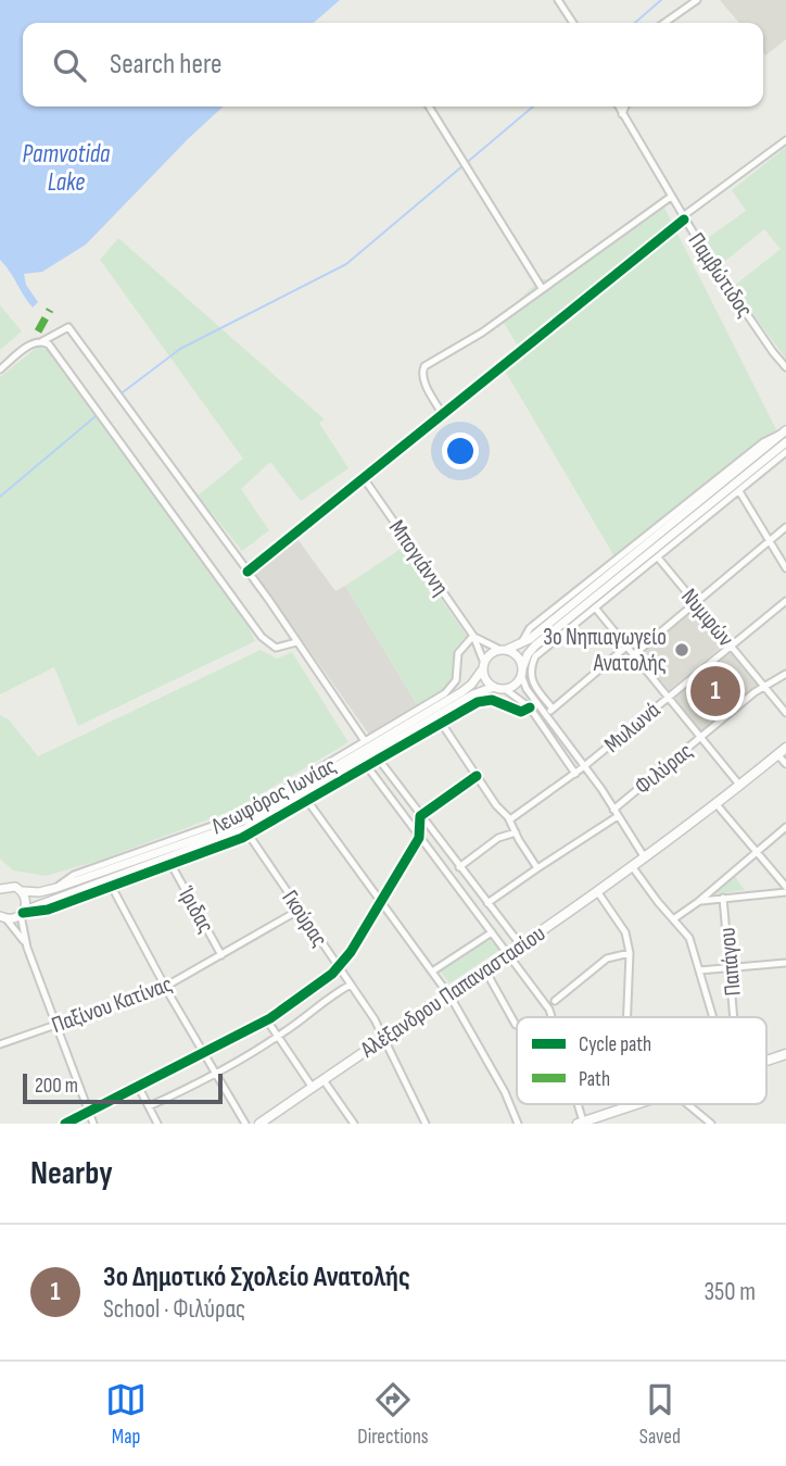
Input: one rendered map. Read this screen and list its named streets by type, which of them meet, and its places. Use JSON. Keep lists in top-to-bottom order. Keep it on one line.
{"streets":{"main road":["Αλέξανδρου Παπαναστασίου"],"street":["Παμβώτιδος","Μπογιάννη","Νυμφών","Μυλωνά","Φιλύρας","Λεωφόρος Ιωνίας","Ίριδας","Γκούρας","Παπάγου","Παξίνου Κατίνας"]},"crossings":[["Μπογιάννη","Λεωφόρος Ιωνίας"],["Νυμφών","Μυλωνά"],["Νυμφών","Φιλύρας"],["Λεωφόρος Ιωνίας","Ίριδας"],["Λεωφόρος Ιωνίας","Γκούρας"],["Ίριδας","Παξίνου Κατίνας"],["Γκούρας","Αλέξανδρου Παπαναστασίου"],["Γκούρας","Παξίνου Κατίνας"]],"water":["Pamvotida Lake"],"places":["3ο Νηπιαγωγείο Ανατολής"],"legend":["Cycle path","Path"],"scale_bar":"200 m","page":{"search":"Search here","pins":"1","scale":"200 m","heading":"Nearby","list":[{"mark":"1","name":"3ο Δημοτικό Σχολείο Ανατολής","note":"School · Φιλύρας","value":"350 m"}],"nav":["Map","Directions","Saved"]}}
